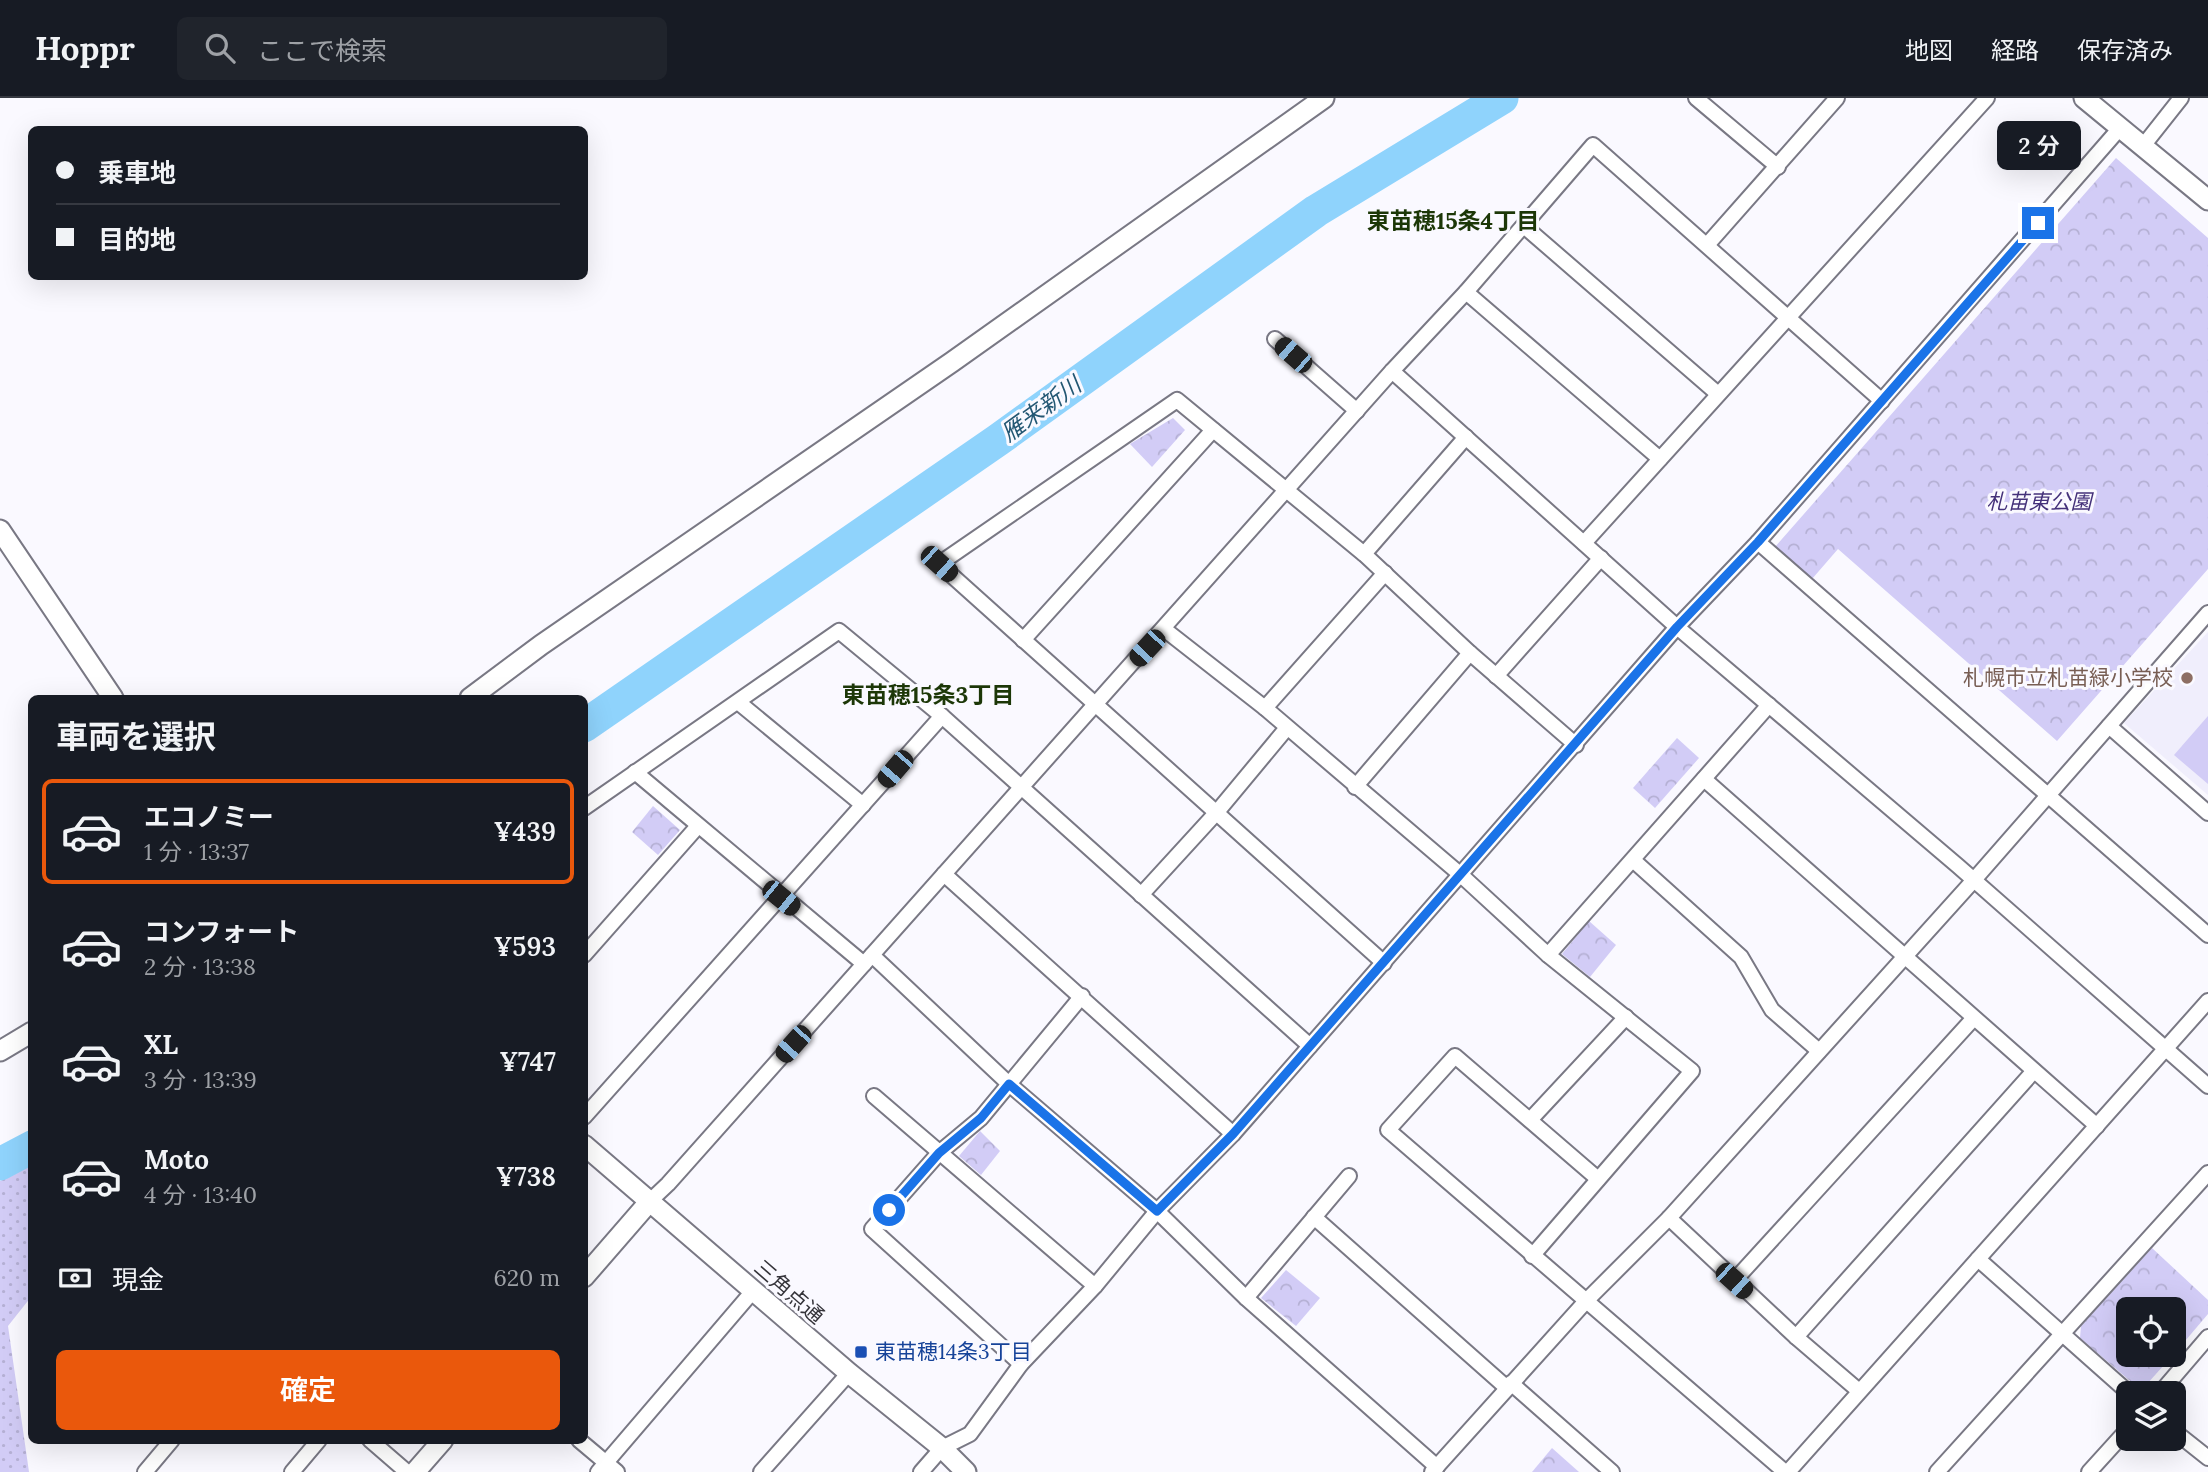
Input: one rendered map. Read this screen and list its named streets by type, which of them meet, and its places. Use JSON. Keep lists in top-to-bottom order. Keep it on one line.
{"streets":{"street":["三角点通"]},"districts":["東苗穂15条4丁目","東苗穂15条3丁目"],"water":["雁来新川"],"parks":["札苗東公園"],"places":{"other":["札幌市立札苗緑小学校"],"transit":["東苗穂14条3丁目"]},"page":{"header":"Hoppr","search":"ここで検索","nav":["地図","経路","保存済み"],"bubble":"2 分","banner":["乗車地","目的地"],"heading":"車両を選択","list":[{"name":"エコノミー","note":"1 分 · 13:37","value":"¥439"},{"name":"コンフォート","note":"2 分 · 13:38","value":"¥593"},{"name":"XL","note":"3 分 · 13:39","value":"¥747"},{"name":"Moto","note":"4 分 · 13:40","value":"¥738"}],"pay":["現金","620 m"],"buttons":"確定"}}
